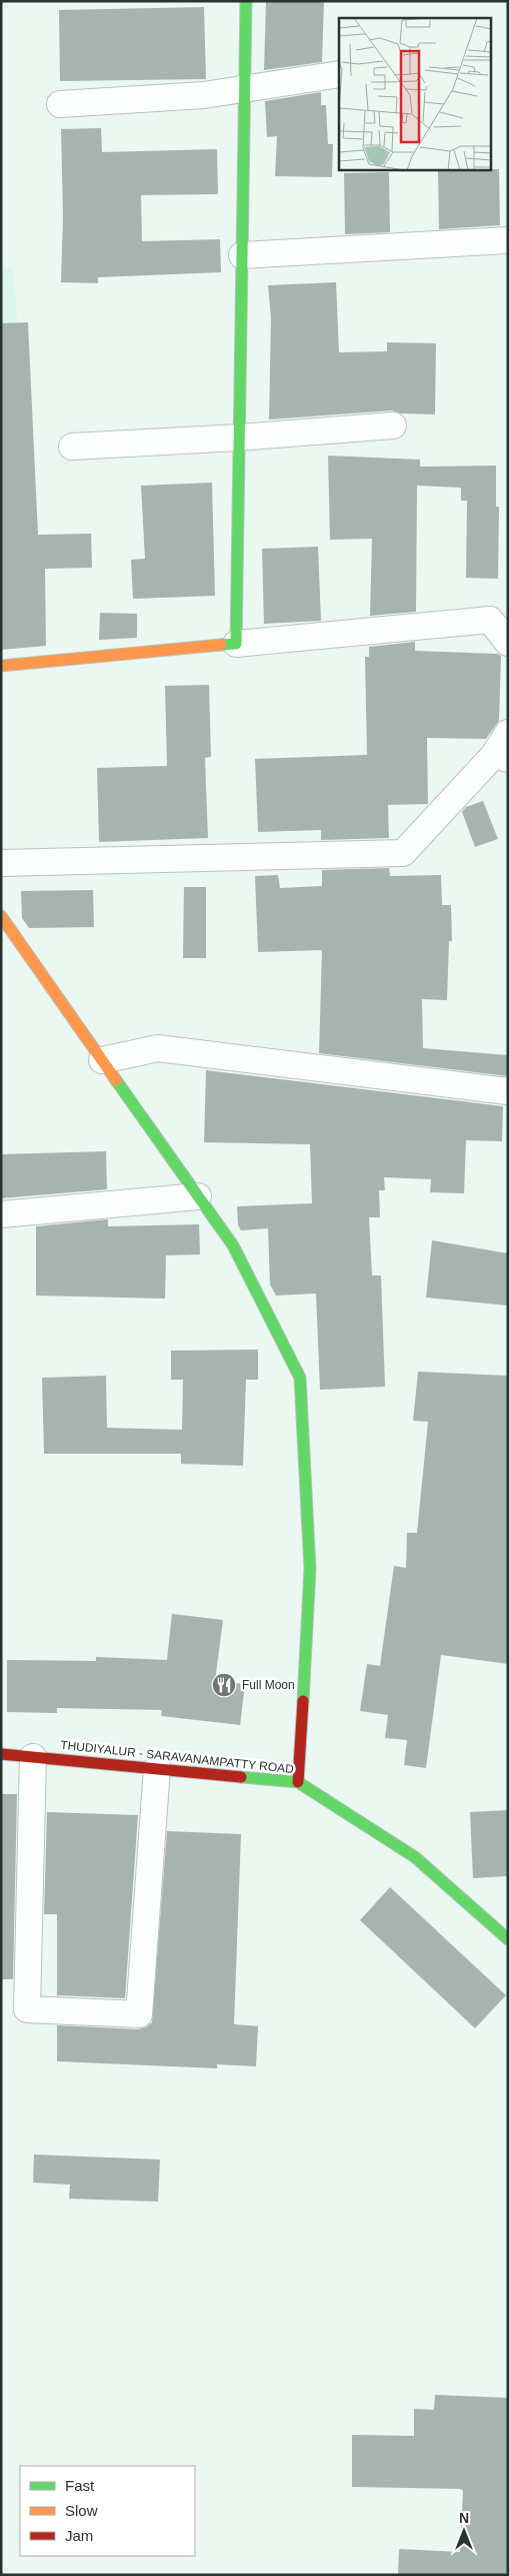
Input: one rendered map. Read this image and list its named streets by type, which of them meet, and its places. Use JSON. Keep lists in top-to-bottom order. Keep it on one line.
{"streets":{"street":["THUDIYALUR - SARAVANAMPATTY ROAD"]},"places":{"restaurant":["Full Moon"]},"legend":["Fast","Slow","Jam"],"north":"top"}
